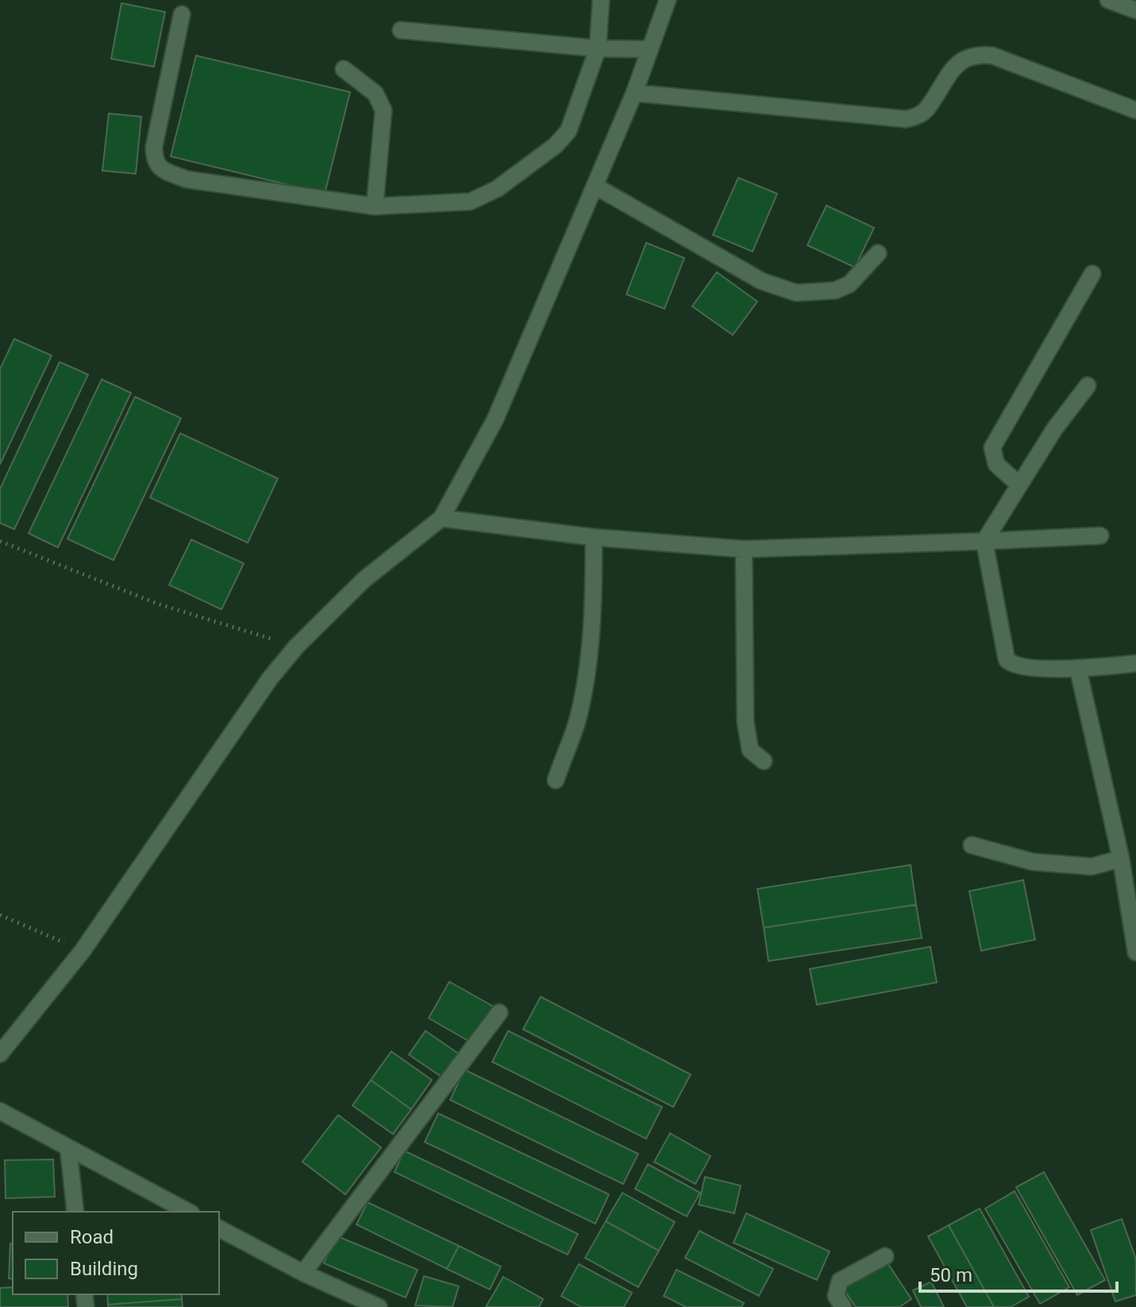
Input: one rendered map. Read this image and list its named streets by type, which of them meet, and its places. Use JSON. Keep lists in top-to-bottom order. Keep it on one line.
{"legend":["Road","Building"],"scale_bar":"50 m"}
